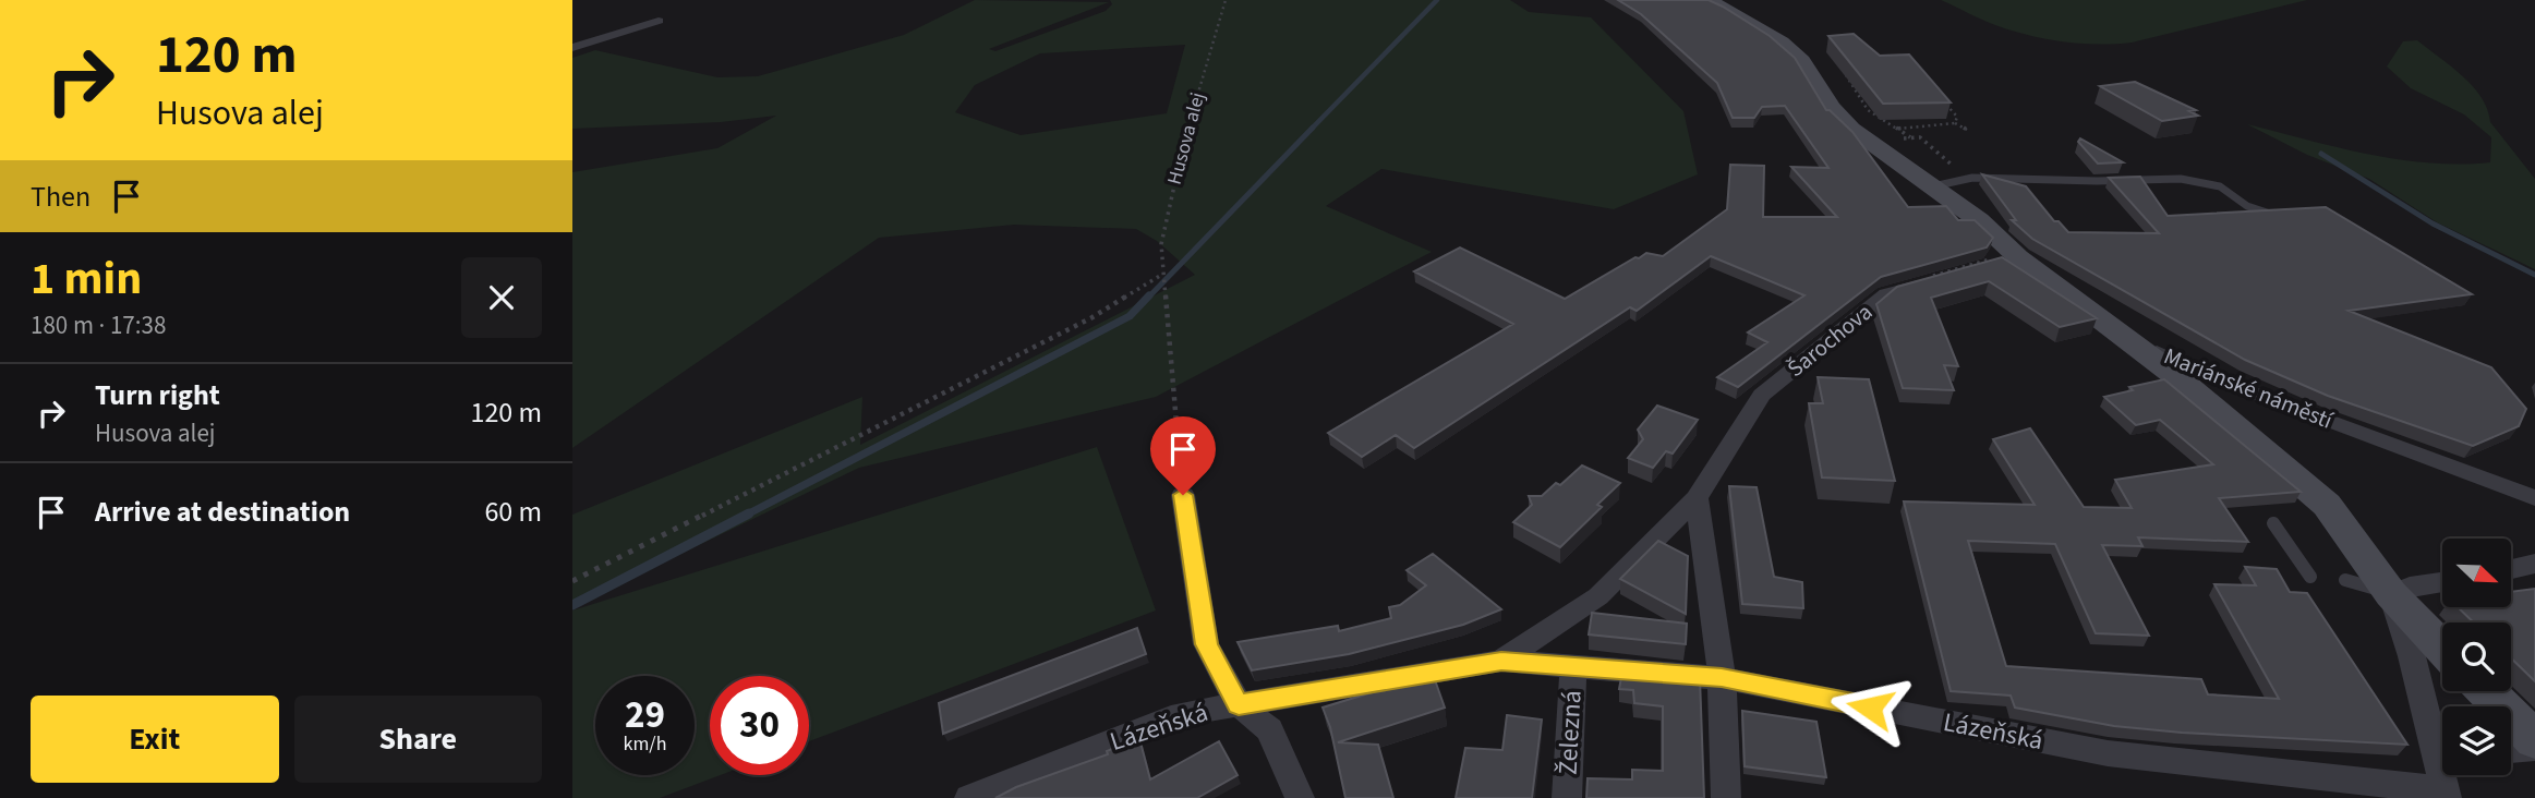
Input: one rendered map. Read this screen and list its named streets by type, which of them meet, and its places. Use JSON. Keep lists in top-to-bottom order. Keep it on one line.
{"streets":{"main road":["Mariánské náměstí"],"street":["Šarochova","Lázeňská","Železná"],"path":["Husova alej"]},"crossings":[["Šarochova","Lázeňská"],["Lázeňská","Železná"]],"north":"bottom right","page":{"turn":["120 m","Husova alej"],"then":"Then","heading":["1 min","180 m · 17:38"],"list":[{"name":"Turn right","note":"Husova alej","value":"120 m"},{"name":"Arrive at destination","value":"60 m"}],"speed":"29 km/h","limit":"30","buttons":["Exit","Share"]}}
